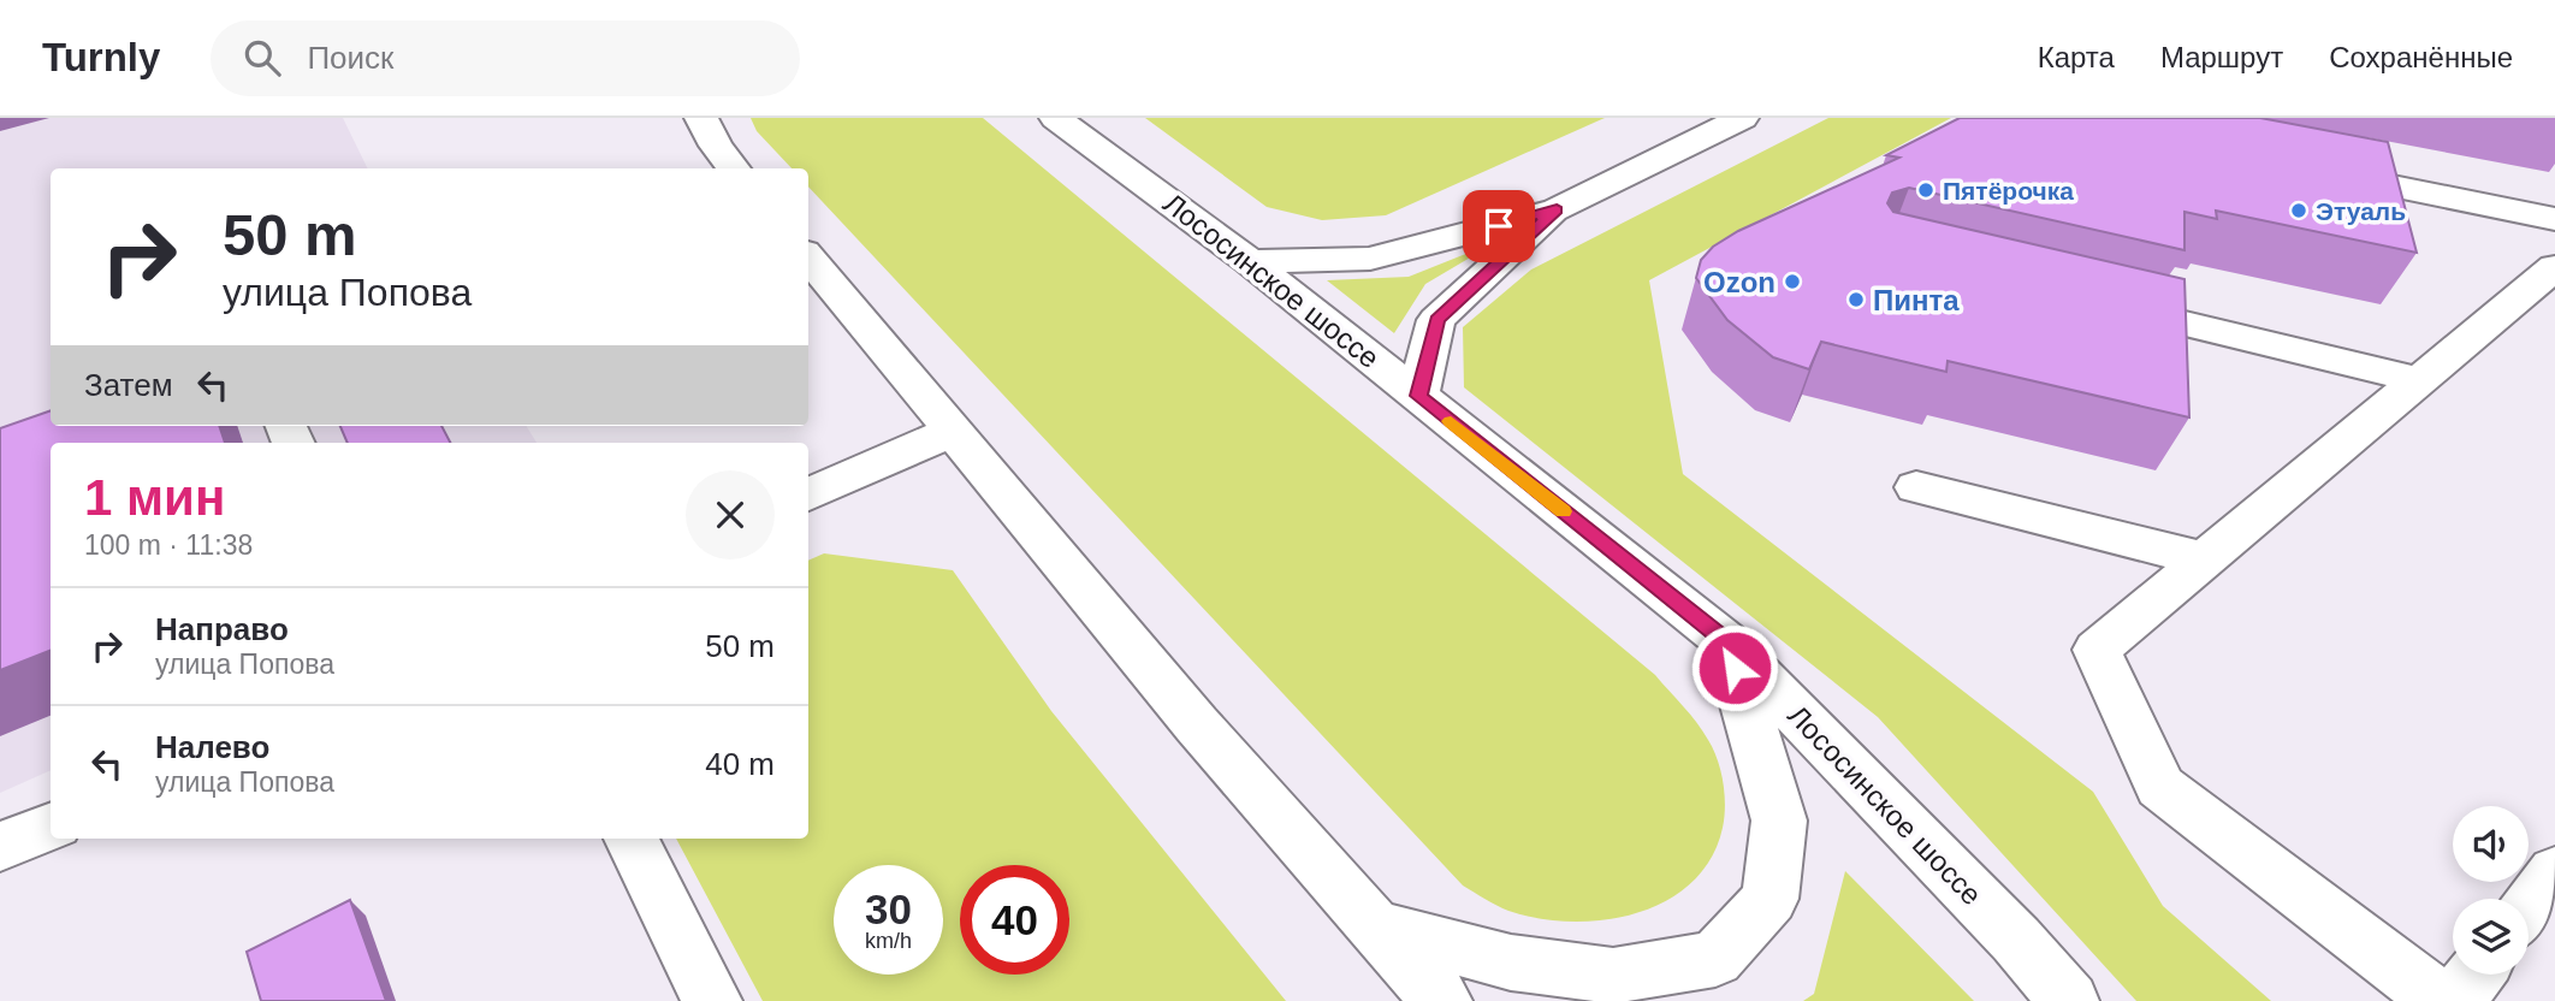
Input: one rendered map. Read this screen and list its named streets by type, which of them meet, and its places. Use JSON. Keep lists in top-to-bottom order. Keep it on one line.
{"streets":{"street":["Лососинское шоссе"]},"places":["Пятёрочка","Этуаль","Ozon","Пинта"],"page":{"header":"Turnly","search":"Поиск","nav":["Карта","Маршрут","Сохранённые"],"turn":["50 m","улица Попова"],"then":"Затем","heading":["1 мин","100 m · 11:38"],"list":[{"name":"Направо","note":"улица Попова","value":"50 m"},{"name":"Налево","note":"улица Попова","value":"40 m"}],"speed":"30 km/h","limit":"40"}}
